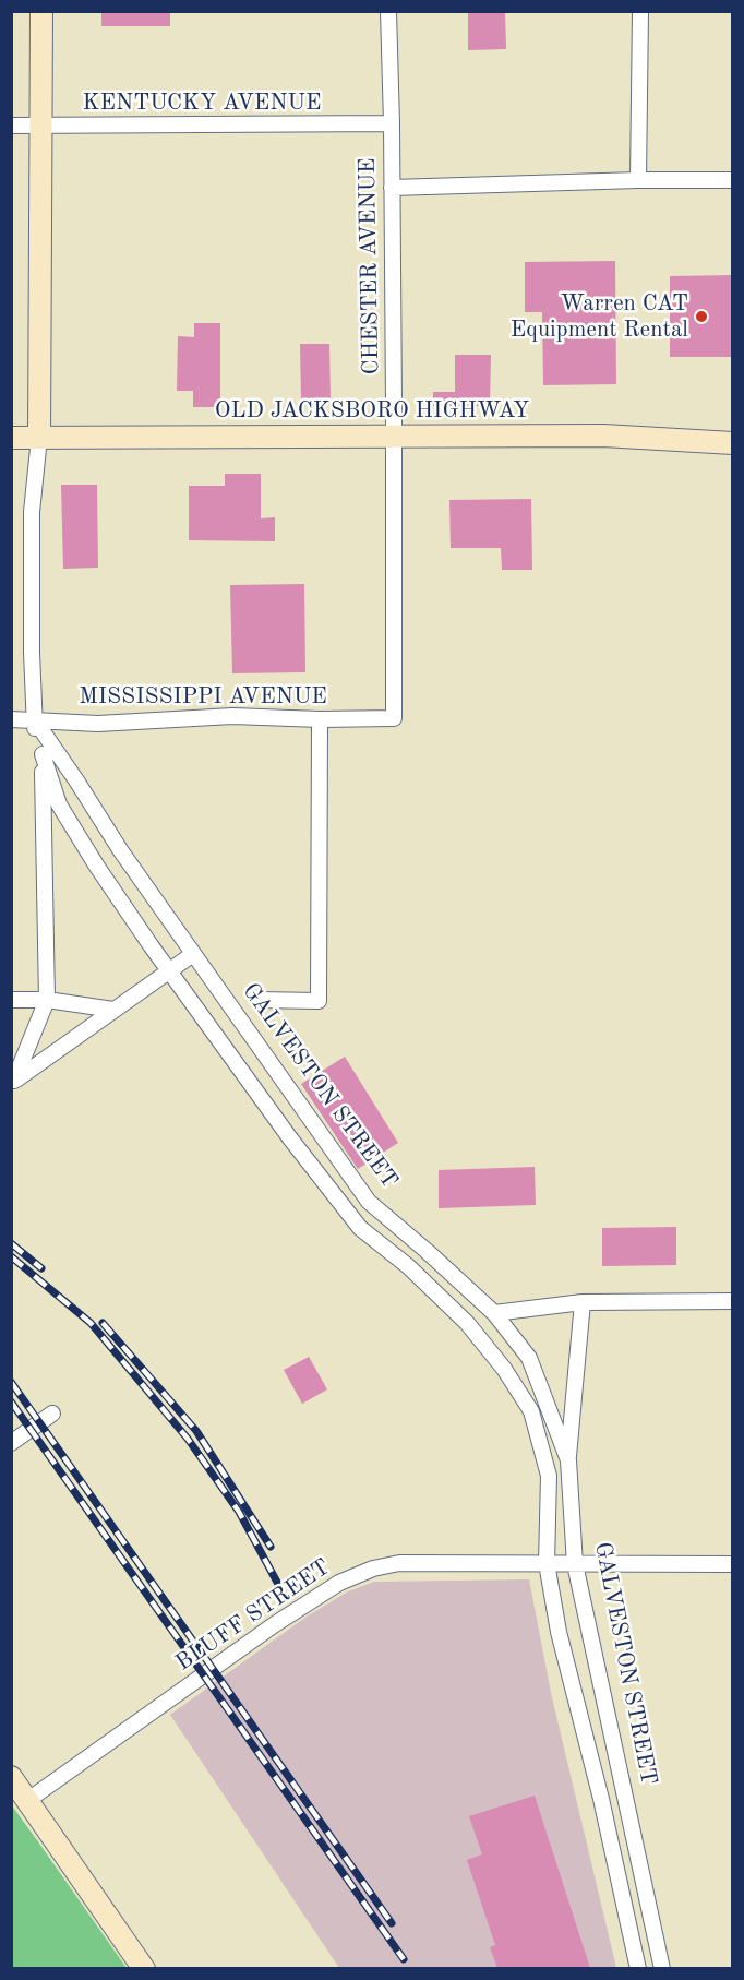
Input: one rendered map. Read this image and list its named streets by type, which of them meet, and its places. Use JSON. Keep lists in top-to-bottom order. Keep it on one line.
{"streets":{"main road":["OLD JACKSBORO HIGHWAY"],"street":["KENTUCKY AVENUE","CHESTER AVENUE","MISSISSIPPI AVENUE","GALVESTON STREET","BLUFF STREET"]},"crossings":[["KENTUCKY AVENUE","CHESTER AVENUE"],["CHESTER AVENUE","OLD JACKSBORO HIGHWAY"],["CHESTER AVENUE","MISSISSIPPI AVENUE"],["MISSISSIPPI AVENUE","GALVESTON STREET"],["GALVESTON STREET","BLUFF STREET"]],"places":["Warren CAT Equipment Rental"]}
